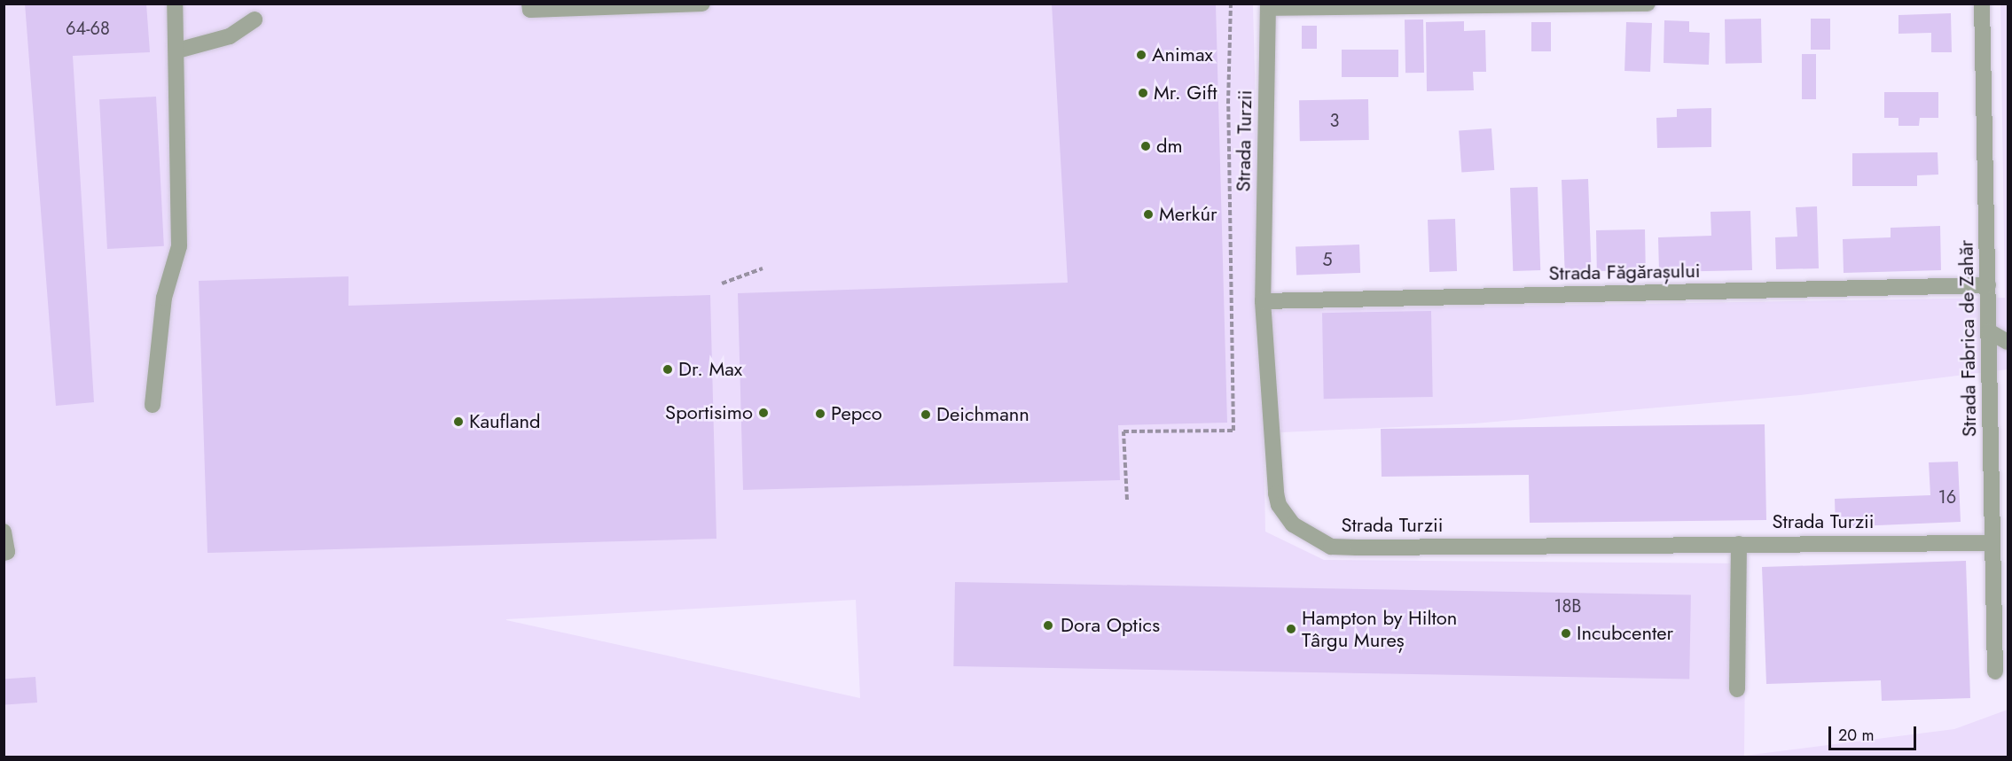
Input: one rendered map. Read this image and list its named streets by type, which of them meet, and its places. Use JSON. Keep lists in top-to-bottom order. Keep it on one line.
{"streets":{"street":["Strada Turzii","Strada Făgărașului","Strada Fabrica de Zahăr"]},"crossings":[["Strada Turzii","Strada Făgărașului"],["Strada Turzii","Strada Fabrica de Zahăr"],["Strada Făgărașului","Strada Fabrica de Zahăr"]],"places":["Animax","Mr. Gift","dm","Merkúr","Dr. Max","Sportisimo","Pepco","Deichmann","Kaufland","Dora Optics","Hampton by Hilton Târgu Mureș","Incubcenter"],"house_numbers":["64-68","3","5","16","18B"],"scale_bar":"20 m"}
